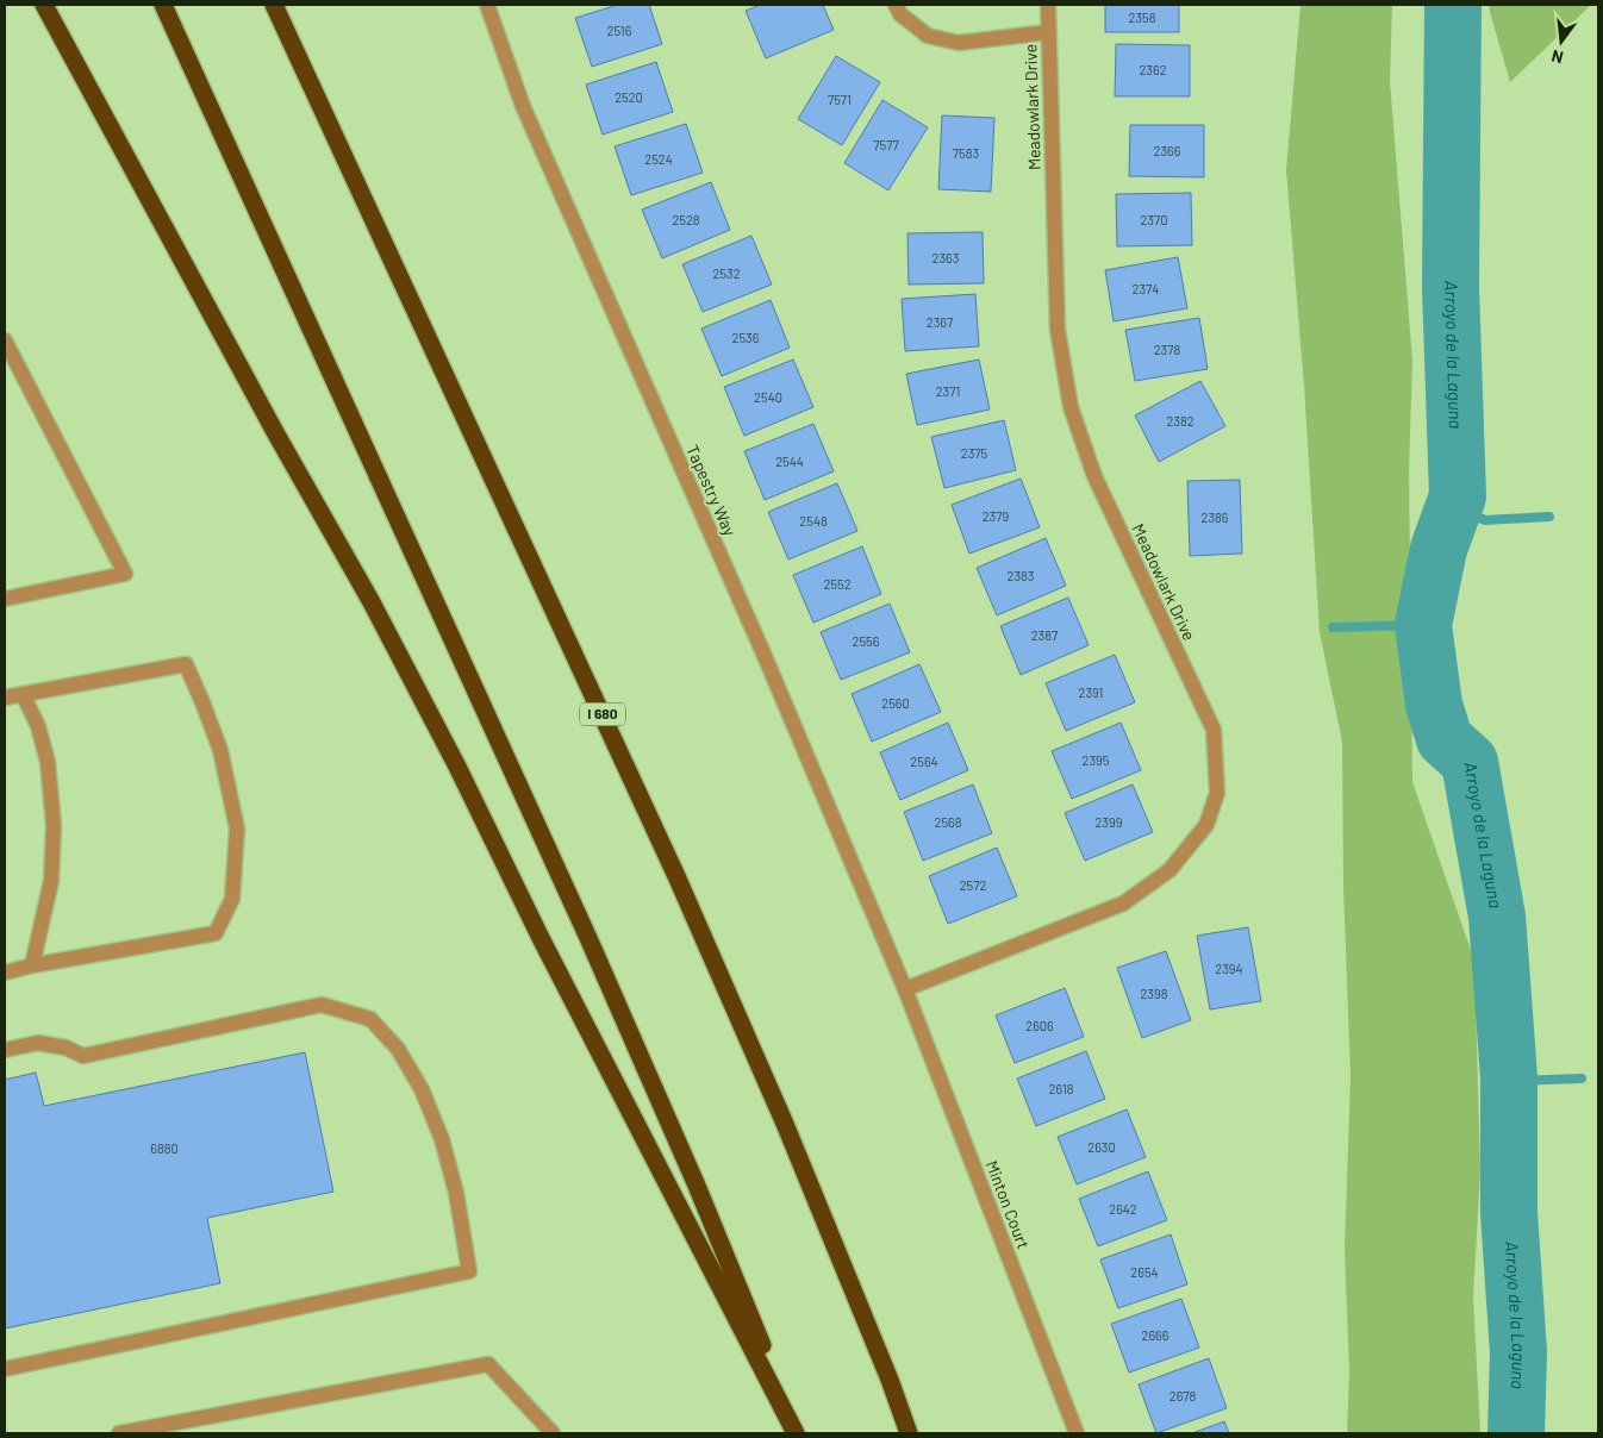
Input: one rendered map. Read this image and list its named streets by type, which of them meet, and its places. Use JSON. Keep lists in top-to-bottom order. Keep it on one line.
{"streets":{"highway":["I 680"],"street":["Meadowlark Drive","Tapestry Way","Minton Court"]},"crossings":[["Meadowlark Drive","Tapestry Way"],["Meadowlark Drive","Minton Court"],["Tapestry Way","Minton Court"]],"water":["Arroyo de la Laguna"],"house_numbers":["2358","2516","2362","2520","7571","7577","2366","7583","2524","2528","2370","2363","2532","2374","2367","2536","2378","2371","2540","2382","2375","2544","2379","2386","2548","2383","2552","2387","2556","2391","2560","2395","2564","2568","2399","2572","2394","2398","2606","2618","2630","6880","2642","2654","2666","2678"],"north":"bottom"}
